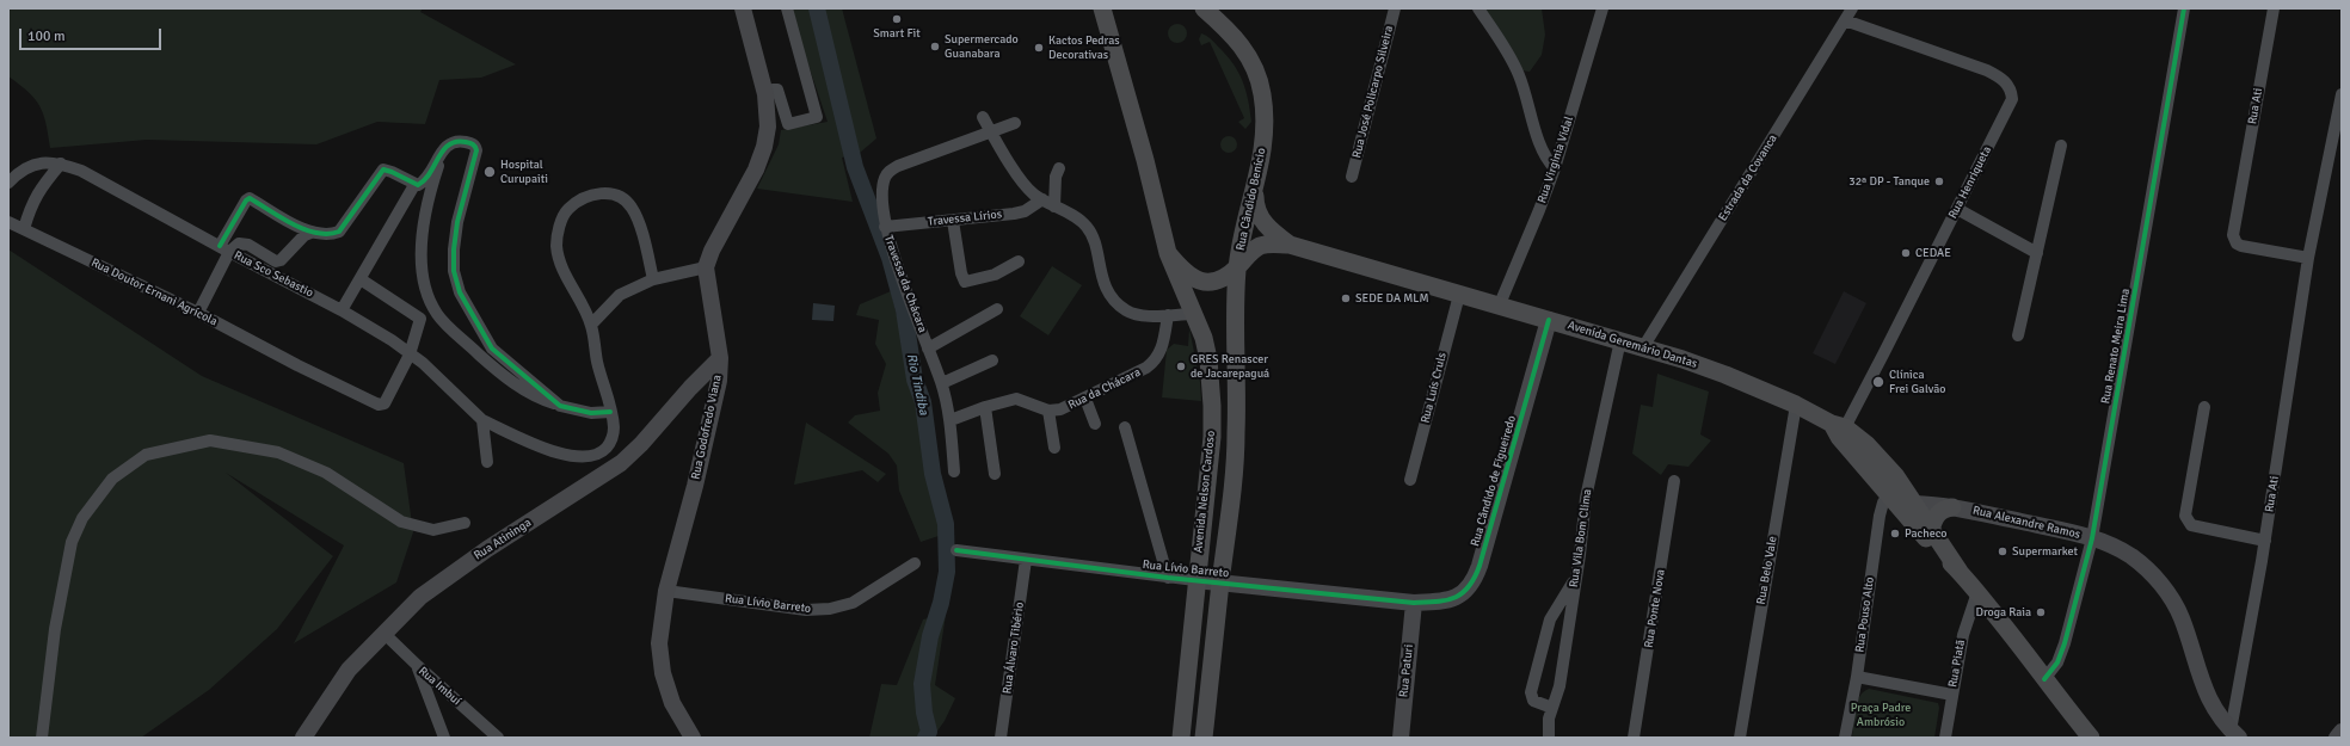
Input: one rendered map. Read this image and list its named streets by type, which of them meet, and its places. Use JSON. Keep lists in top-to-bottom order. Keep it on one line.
{"streets":{"main road":["Rua Cândido Benício","Avenida Geremário Dantas","Avenida Nelson Cardoso"],"street":["Rua José Policarpo Silveira","Rua Ati","Rua Virginia Vidal","Estrada da Covanca","Rua Henriqueta","Travessa Lírios","Rua Sco Sebastio","Travessa da Chácara","Rua Doutor Ernani Agrícola","Rua Renato Meira Lima","Rua Luís Cruls","Rua da Chácara","Rua Godofredo Viana","Rua Cândido de Figueiredo","Rua Alexandre Ramos","Rua Vila Bom Clima","Rua Atininga","Rua Lívio Barreto","Rua Belo Vale","Rua Ponte Nova","Rua Pouso Alto","Rua Álvaro Tibério","Rua Piatã","Rua Paturi","Rua Imbuí"]},"crossings":[["Rua Ati","Rua Alexandre Ramos"],["Rua Virginia Vidal","Avenida Geremário Dantas"],["Estrada da Covanca","Rua Henriqueta"],["Estrada da Covanca","Avenida Geremário Dantas"],["Rua Henriqueta","Avenida Geremário Dantas"],["Rua Cândido Benício","Avenida Geremário Dantas"],["Travessa Lírios","Travessa da Chácara"],["Rua Sco Sebastio","Rua Doutor Ernani Agrícola"],["Avenida Geremário Dantas","Rua Renato Meira Lima"],["Avenida Geremário Dantas","Rua Luís Cruls"],["Avenida Geremário Dantas","Rua Cândido de Figueiredo"],["Avenida Geremário Dantas","Avenida Nelson Cardoso"],["Avenida Geremário Dantas","Rua Alexandre Ramos"],["Avenida Geremário Dantas","Rua Vila Bom Clima"],["Avenida Geremário Dantas","Rua Belo Vale"],["Avenida Geremário Dantas","Rua Pouso Alto"],["Avenida Geremário Dantas","Rua Piatã"],["Rua Renato Meira Lima","Rua Alexandre Ramos"],["Rua Godofredo Viana","Rua Atininga"],["Rua Godofredo Viana","Rua Lívio Barreto"],["Rua Cândido de Figueiredo","Rua Lívio Barreto"],["Rua Cândido de Figueiredo","Rua Paturi"],["Avenida Nelson Cardoso","Rua Lívio Barreto"],["Rua Atininga","Rua Imbuí"],["Rua Lívio Barreto","Rua Álvaro Tibério"],["Rua Lívio Barreto","Rua Paturi"]],"water":["Rio Tindiba"],"parks":["Praça Padre Ambrósio"],"places":["Smart Fit","Supermercado Guanabara","Kactos Pedras Decorativas","Hospital Curupaiti","32ª DP - Tanque","CEDAE","SEDE DA MLM","GRES Renascer de Jacarepaguá","Clínica Frei Galvão","Pacheco","Supermarket","Droga Raia"],"scale_bar":"100 m"}
